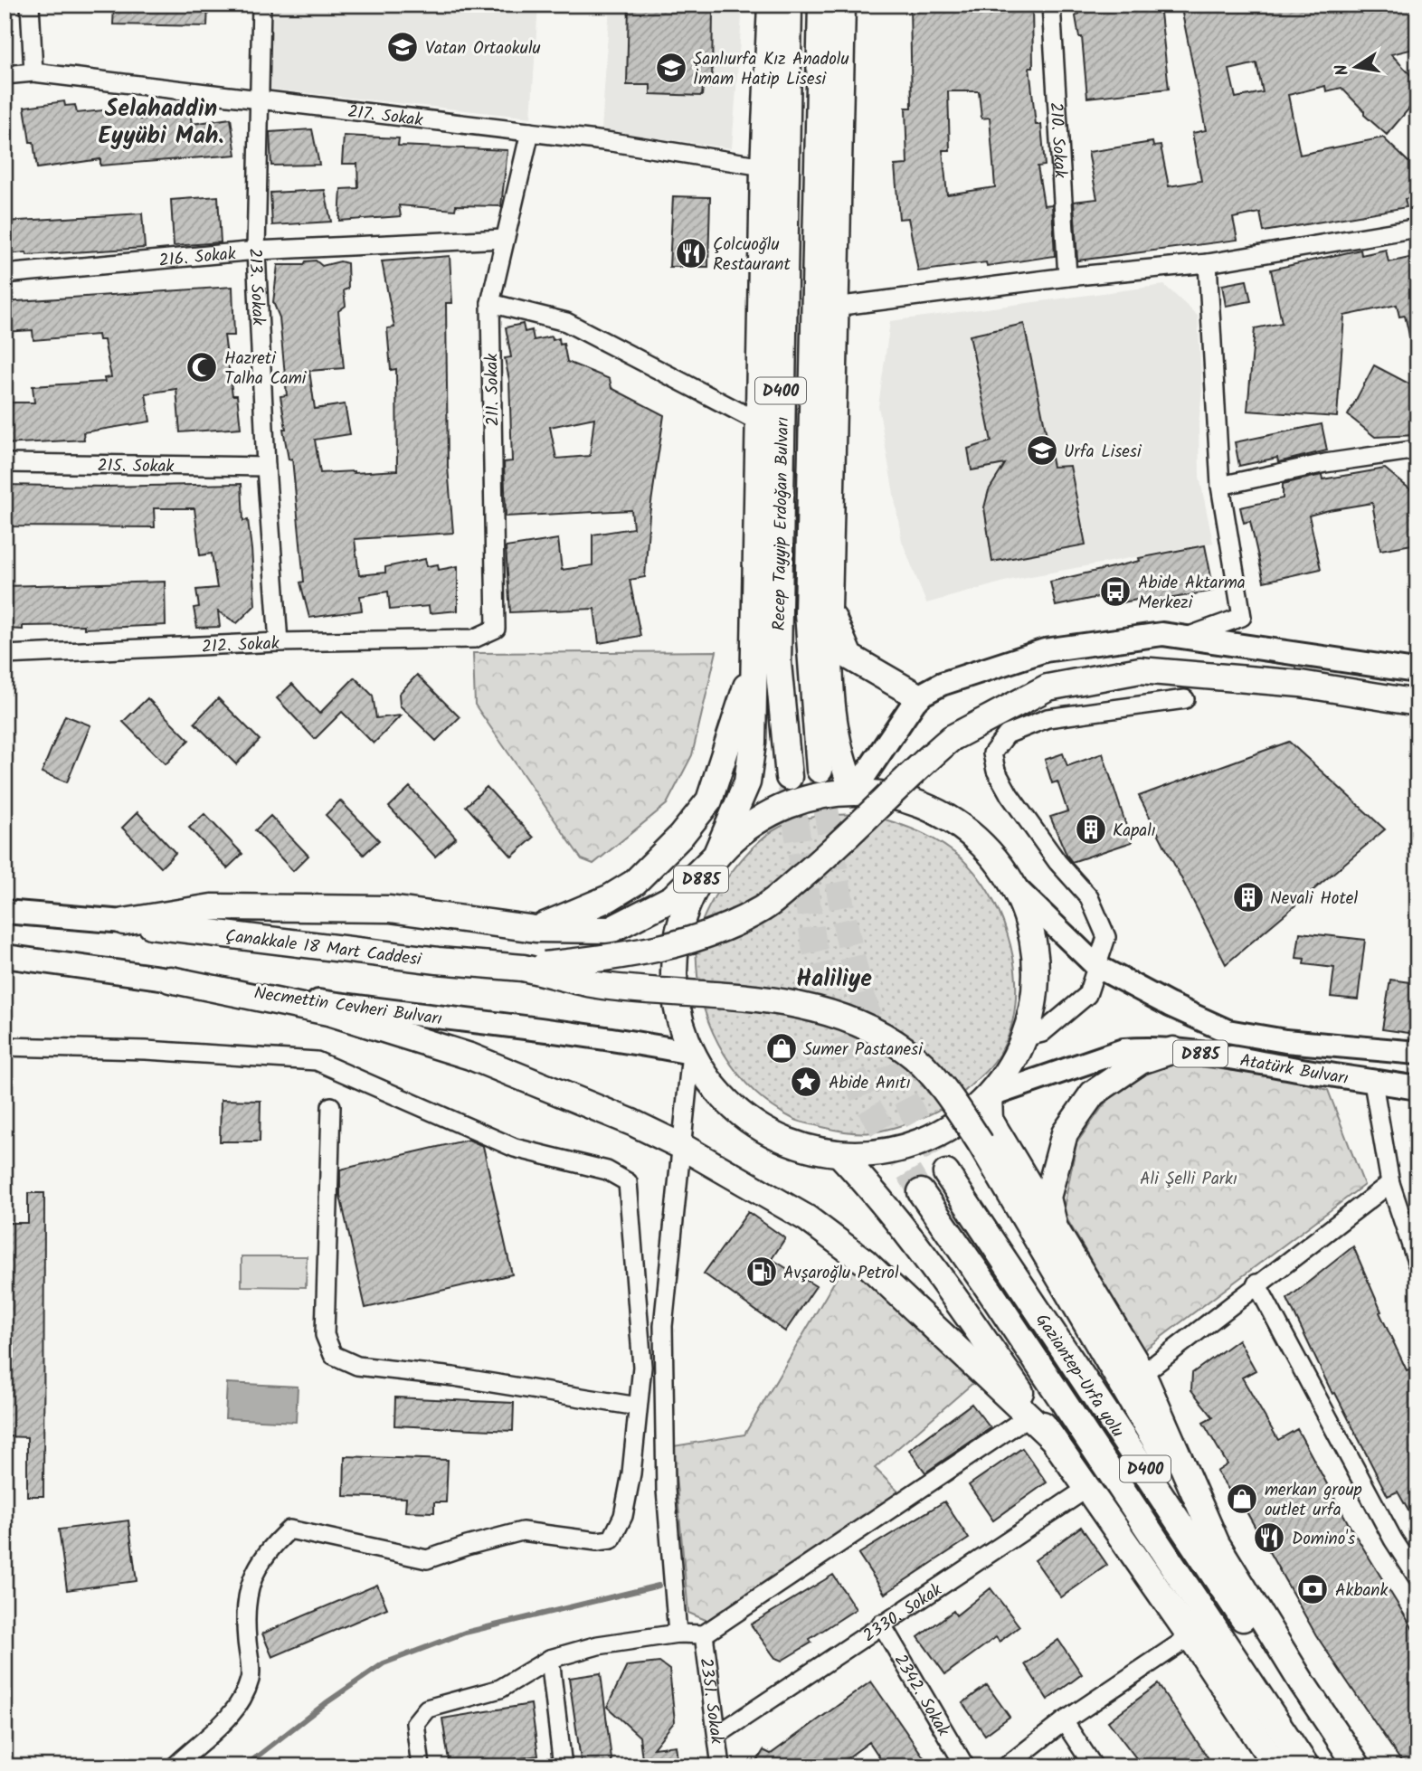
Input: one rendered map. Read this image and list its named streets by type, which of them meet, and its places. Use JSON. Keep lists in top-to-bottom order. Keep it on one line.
{"streets":{"highway":["D400","Recep Tayyip Erdoğan Bulvarı","D885","Çanakkale 18 Mart Caddesi","Gaziantep-Urfa yolu"],"main road":["Necmettin Cevheri Bulvarı","Atatürk Bulvarı"],"street":["217. Sokak","210. Sokak","216. Sokak","213. Sokak","211. Sokak","215. Sokak","212. Sokak","2330. Sokak","2342. Sokak","2351. Sokak"]},"crossings":[["217. Sokak","213. Sokak"],["217. Sokak","211. Sokak"],["216. Sokak","213. Sokak"],["216. Sokak","211. Sokak"],["213. Sokak","215. Sokak"],["213. Sokak","212. Sokak"],["211. Sokak","212. Sokak"],["D885","Necmettin Cevheri Bulvarı"],["D885","Atatürk Bulvarı"],["2330. Sokak","2342. Sokak"],["2330. Sokak","2351. Sokak"]],"districts":["Selahaddin Eyyübi Mah.","Haliliye"],"parks":["Ali Şelli Parkı"],"places":{"school or university":["Vatan Ortaokulu","Şanlıurfa Kız Anadolu İmam Hatip Lisesi","Urfa Lisesi"],"restaurant":["Çolcuoğlu Restaurant","Domino's"],"mosque":["Hazreti Talha Cami"],"bus stop":["Abide Aktarma Merkezi"],"building":["Kapalı","Nevali Hotel"],"shop":["Sumer Pastanesi","merkan group outlet urfa"],"place":["Abide Anıtı"],"fuel station":["Avşaroğlu Petrol"],"bank":["Akbank"]},"north":"left"}
